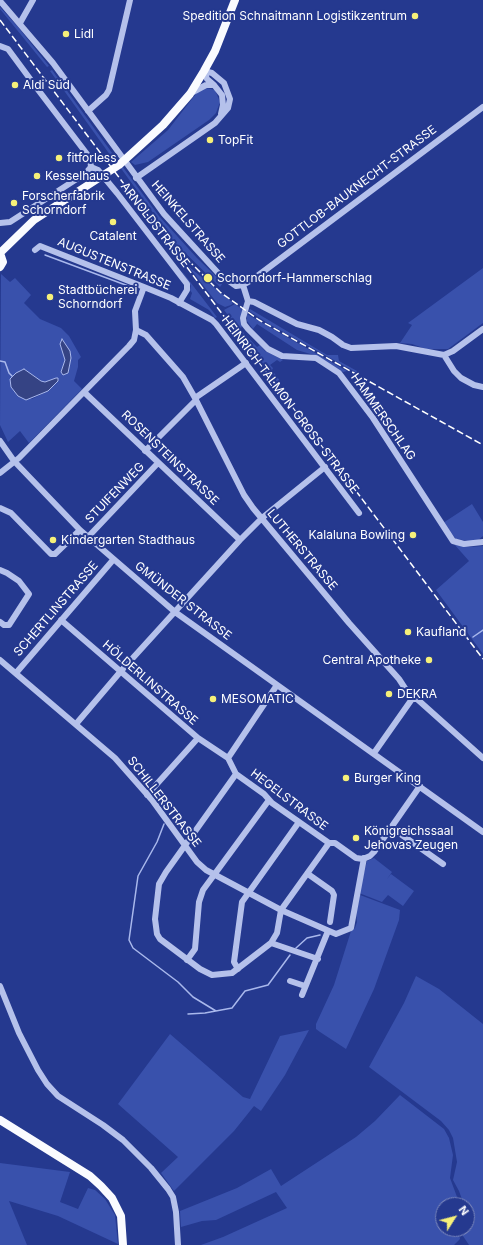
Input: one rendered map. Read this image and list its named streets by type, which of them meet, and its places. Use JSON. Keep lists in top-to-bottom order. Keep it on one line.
{"streets":{"street":["GOTTLOB-BAUKNECHT-STRASSE","HEINKELSTRASSE","ARNOLDSTRASSE","AUGUSTENSTRASSE","HEINRICH-TALMON-GROSS-STRASSE","HAMMERSCHLAG","ROSENSTEINSTRASSE","STUIFENWEG","LUTHERSTRASSE","GMÜNDER STRASSE","SCHERTLINSTRASSE","HÖLDERLINSTRASSE","HEGELSTRASSE","SCHILLERSTRASSE"]},"crossings":[["GOTTLOB-BAUKNECHT-STRASSE","HEINKELSTRASSE"],["ARNOLDSTRASSE","AUGUSTENSTRASSE"],["ARNOLDSTRASSE","HEINRICH-TALMON-GROSS-STRASSE"],["AUGUSTENSTRASSE","HEINRICH-TALMON-GROSS-STRASSE"],["HEINRICH-TALMON-GROSS-STRASSE","STUIFENWEG"],["ROSENSTEINSTRASSE","STUIFENWEG"],["STUIFENWEG","LUTHERSTRASSE"],["STUIFENWEG","GMÜNDER STRASSE"],["GMÜNDER STRASSE","SCHERTLINSTRASSE"],["SCHERTLINSTRASSE","HÖLDERLINSTRASSE"],["SCHERTLINSTRASSE","SCHILLERSTRASSE"],["HÖLDERLINSTRASSE","HEGELSTRASSE"]],"places":["Spedition Schnaitmann Logistikzentrum","Lidl","Aldi Süd","TopFit","fitforless","Kesselhaus","Forscherfabrik Schorndorf","Catalent","Schorndorf-Hammerschlag","Stadtbücherei Schorndorf","Kalaluna Bowling","Kindergarten Stadthaus","Kaufland","Central Apotheke","DEKRA","MESOMATIC","Burger King","Königreichssaal Jehovas Zeugen"],"north":"top right"}
